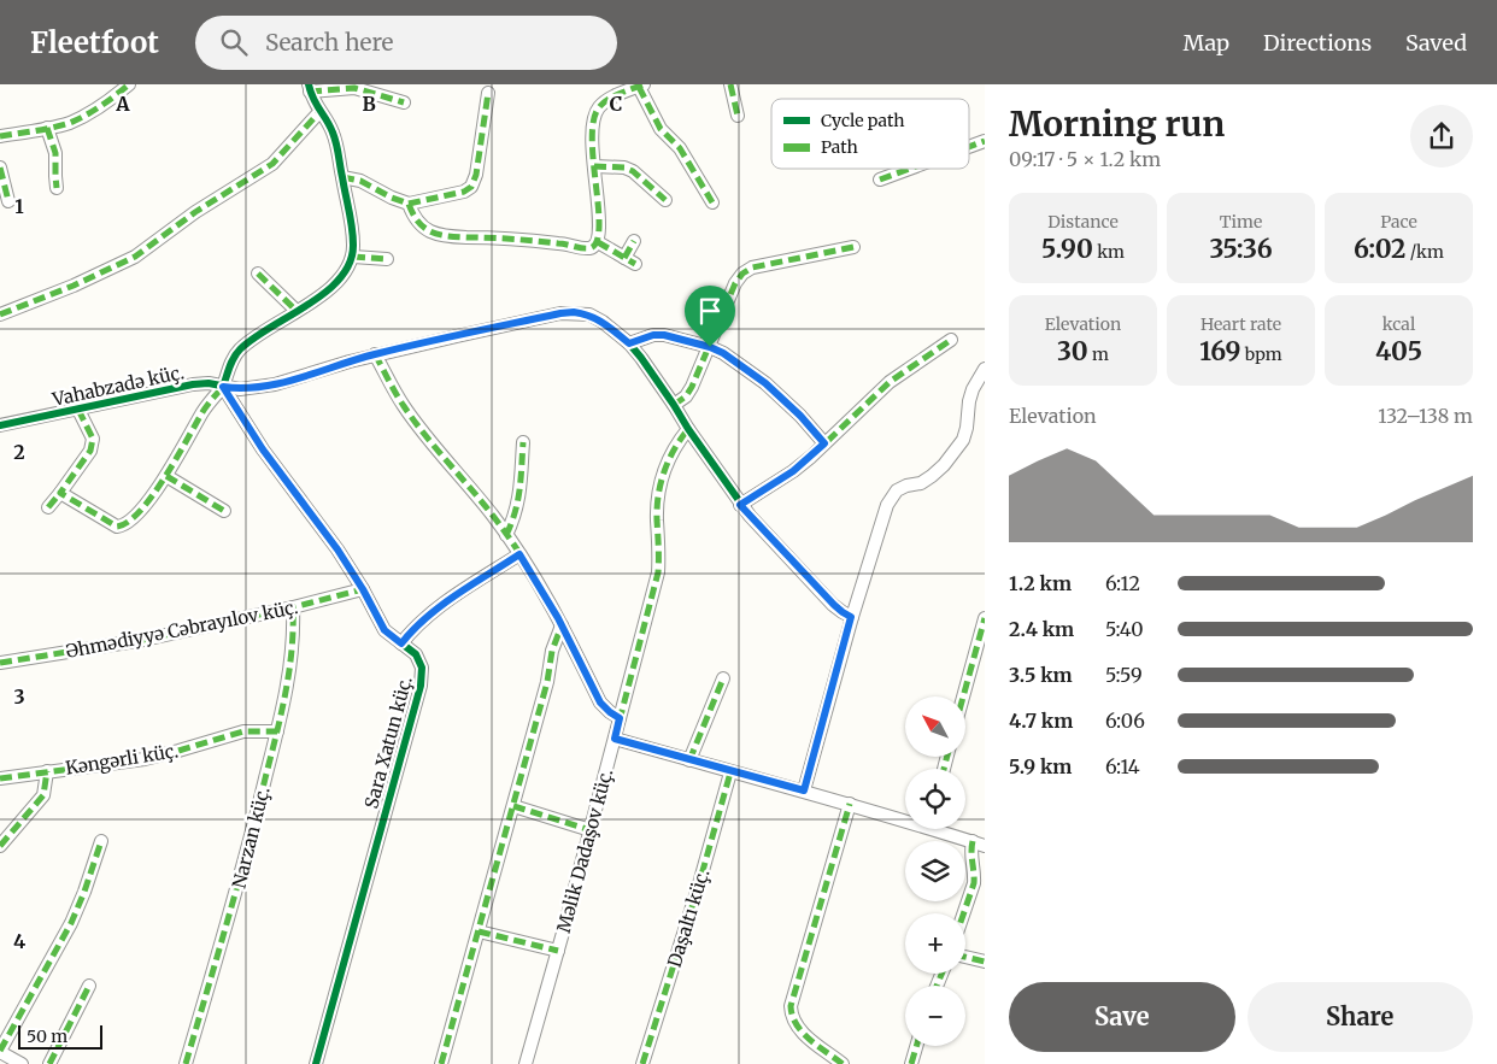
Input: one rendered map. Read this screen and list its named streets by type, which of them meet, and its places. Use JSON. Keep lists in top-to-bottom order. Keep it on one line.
{"streets":{"street":["Vahabzadə küç.","Əhmədiyyə Cəbrayılov küç.","Sara Xatun küç.","Kəngərli küç.","Narzan küç.","Məlik Dadaşov küç.","Daşaltı küç."]},"crossings":[["Vahabzadə küç.","Sara Xatun küç."],["Vahabzadə küç.","Məlik Dadaşov küç."],["Əhmədiyyə Cəbrayılov küç.","Sara Xatun küç."],["Əhmədiyyə Cəbrayılov küç.","Narzan küç."],["Kəngərli küç.","Narzan küç."]],"legend":["Cycle path","Path"],"scale_bar":"50 m","north":"top left","page":{"header":"Fleetfoot","search":"Search here","nav":["Map","Directions","Saved"],"heading":["Morning run","09:17 · 5 × 1.2 km"],"stats":[["Distance","5.90 km"],["Time","35:36"],["Pace","6:02 /km"],["Elevation","30 m"],["Heart rate","169 bpm"],["kcal","405"]],"chart":["Elevation","132–138 m"],"list":[{"name":"1.2 km","note":"6:12"},{"name":"2.4 km","note":"5:40"},{"name":"3.5 km","note":"5:59"},{"name":"4.7 km","note":"6:06"},{"name":"5.9 km","note":"6:14"}],"map_buttons":["+","−"],"buttons":["Save","Share"],"scale":"50 m"},"grid":{"columns":["A","B","C"],"rows":["1","2","3","4"]}}
